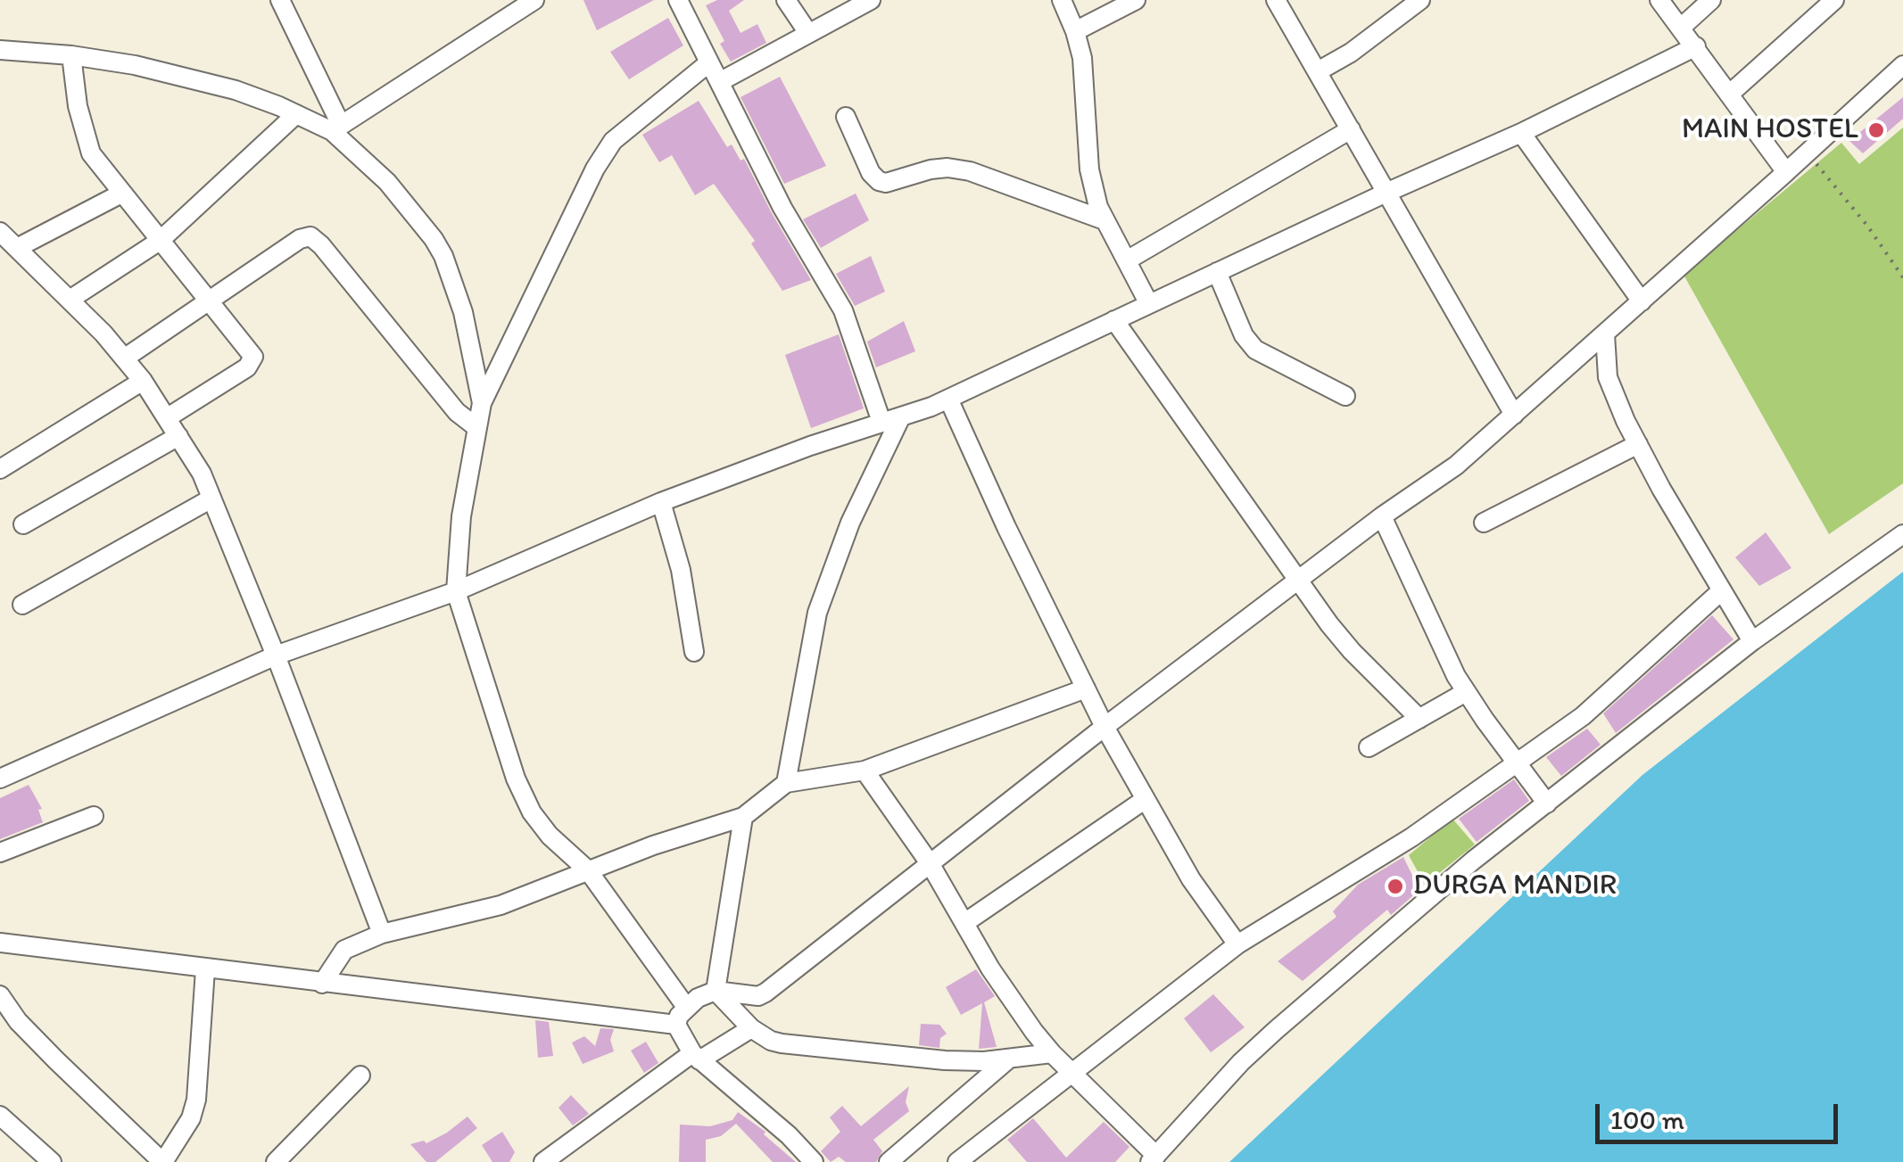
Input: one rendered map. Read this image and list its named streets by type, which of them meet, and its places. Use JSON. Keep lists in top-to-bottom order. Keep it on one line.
{"places":["MAIN HOSTEL","DURGA MANDIR"],"scale_bar":"100 m"}
